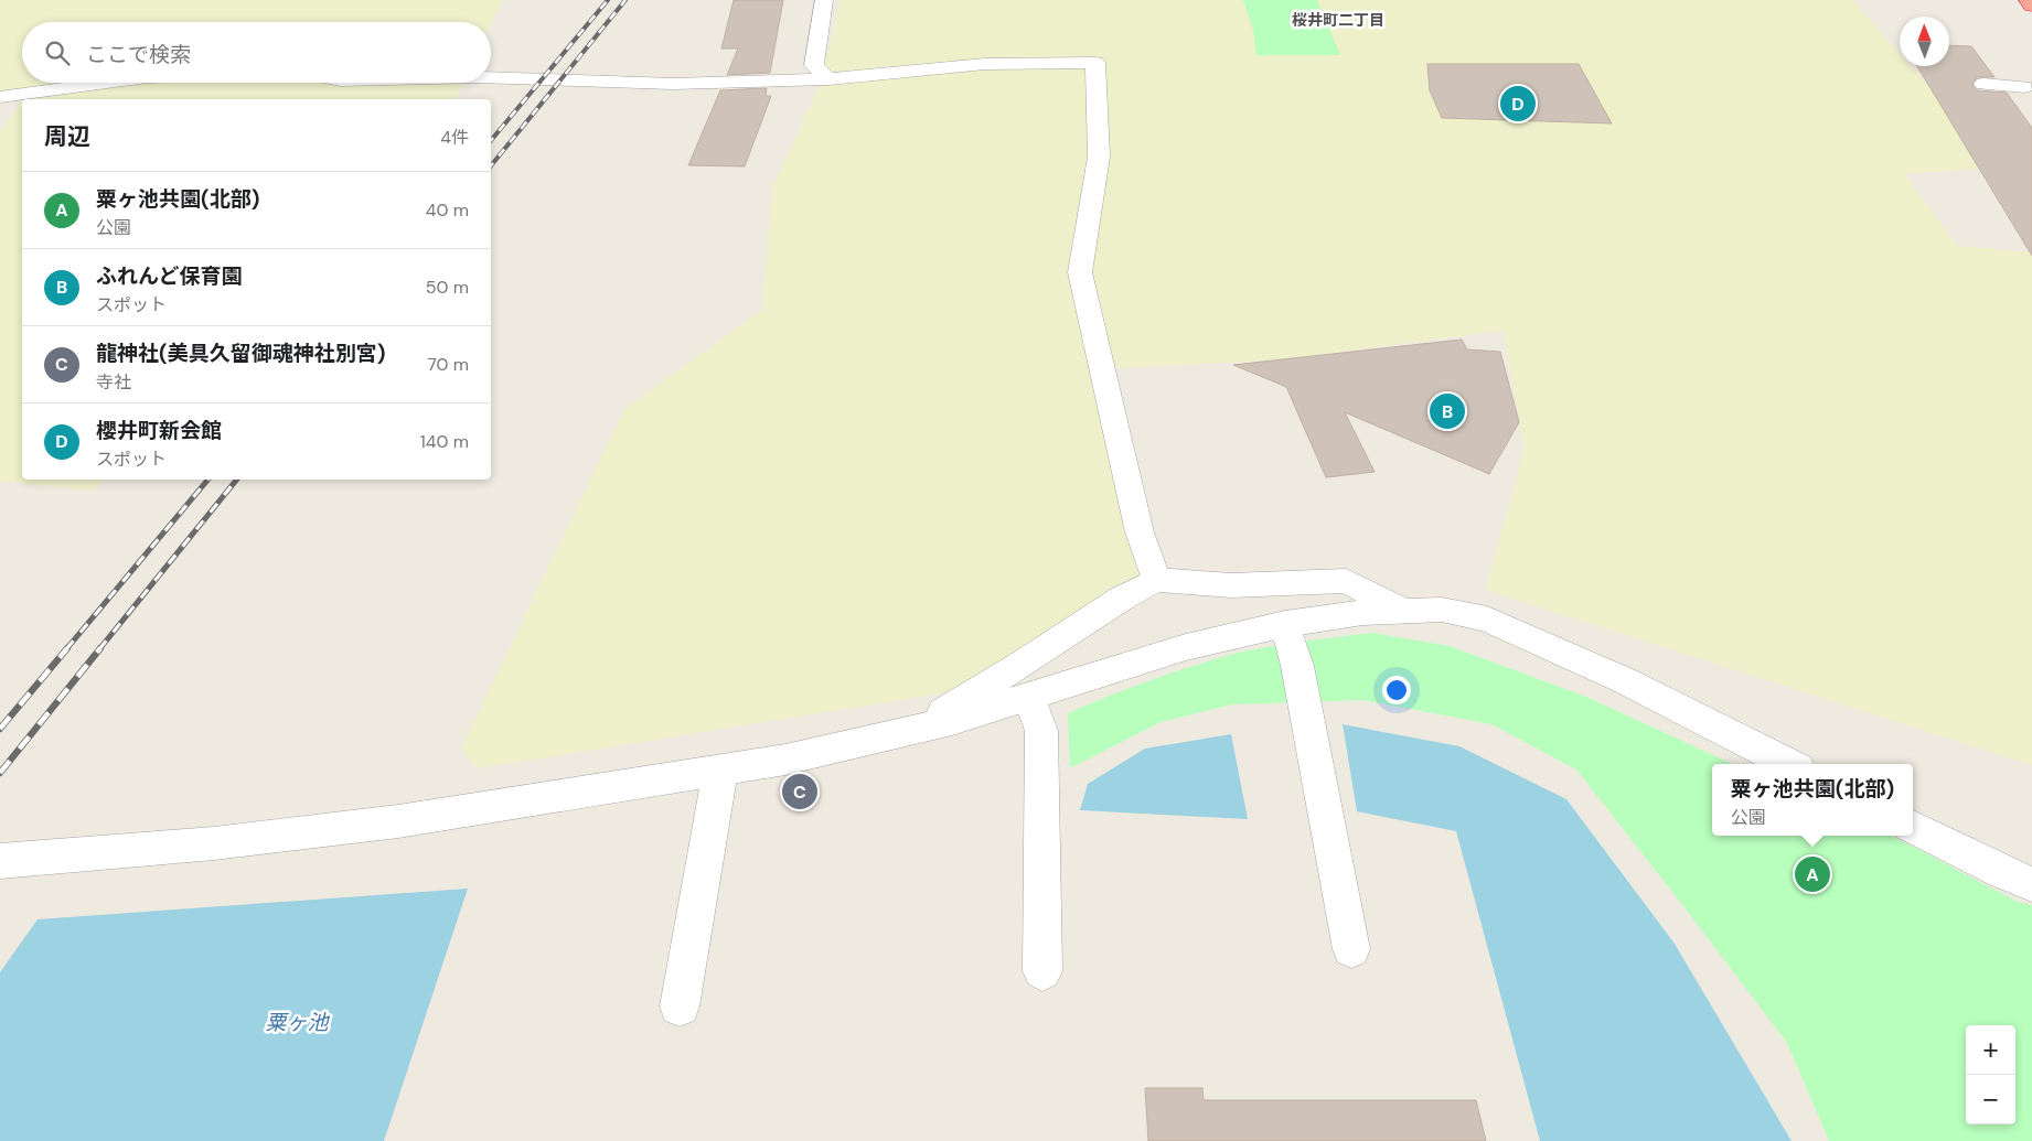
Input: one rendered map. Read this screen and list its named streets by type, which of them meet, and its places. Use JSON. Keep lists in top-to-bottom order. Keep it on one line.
{"districts":["桜井町二丁目"],"water":["粟ヶ池"],"north":"top","page":{"search":"ここで検索","pins":["D","B","C","A"],"heading":["周辺","4件"],"list":[{"mark":"A","name":"粟ヶ池共園(北部)","note":"公園","value":"40 m"},{"mark":"B","name":"ふれんど保育園","note":"スポット","value":"50 m"},{"mark":"C","name":"龍神社(美具久留御魂神社別宮)","note":"寺社","value":"70 m"},{"mark":"D","name":"櫻井町新会館","note":"スポット","value":"140 m"}],"popup":["粟ヶ池共園(北部)","公園"],"map_buttons":["+","−"]}}
